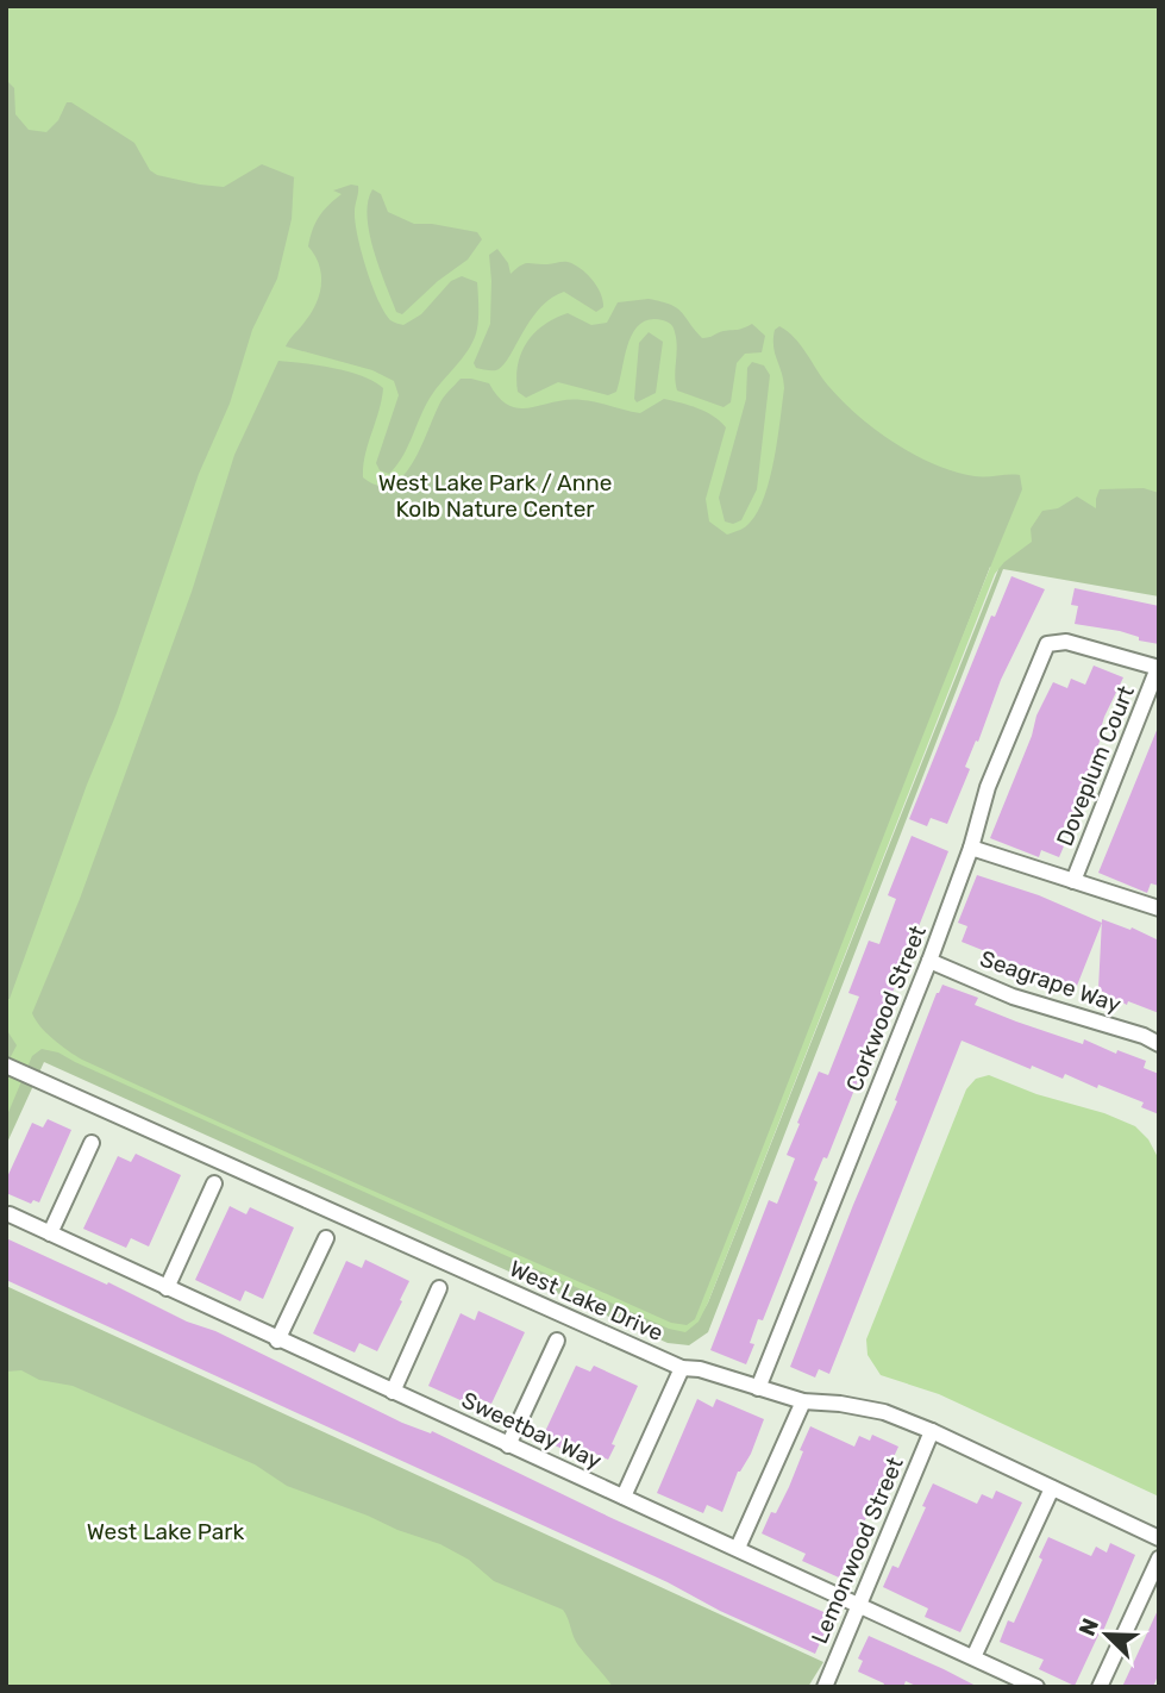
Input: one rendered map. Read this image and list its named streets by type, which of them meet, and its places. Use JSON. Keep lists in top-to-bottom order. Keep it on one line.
{"streets":{"street":["Doveplum Court","Seagrape Way","Corkwood Street","West Lake Drive","Sweetbay Way","Lemonwood Street"]},"crossings":[["Doveplum Court","Corkwood Street"],["Seagrape Way","Corkwood Street"],["Corkwood Street","West Lake Drive"],["West Lake Drive","Lemonwood Street"],["Sweetbay Way","Lemonwood Street"]],"parks":["West Lake Park / Anne Kolb Nature Center","West Lake Park"],"north":"top left"}
